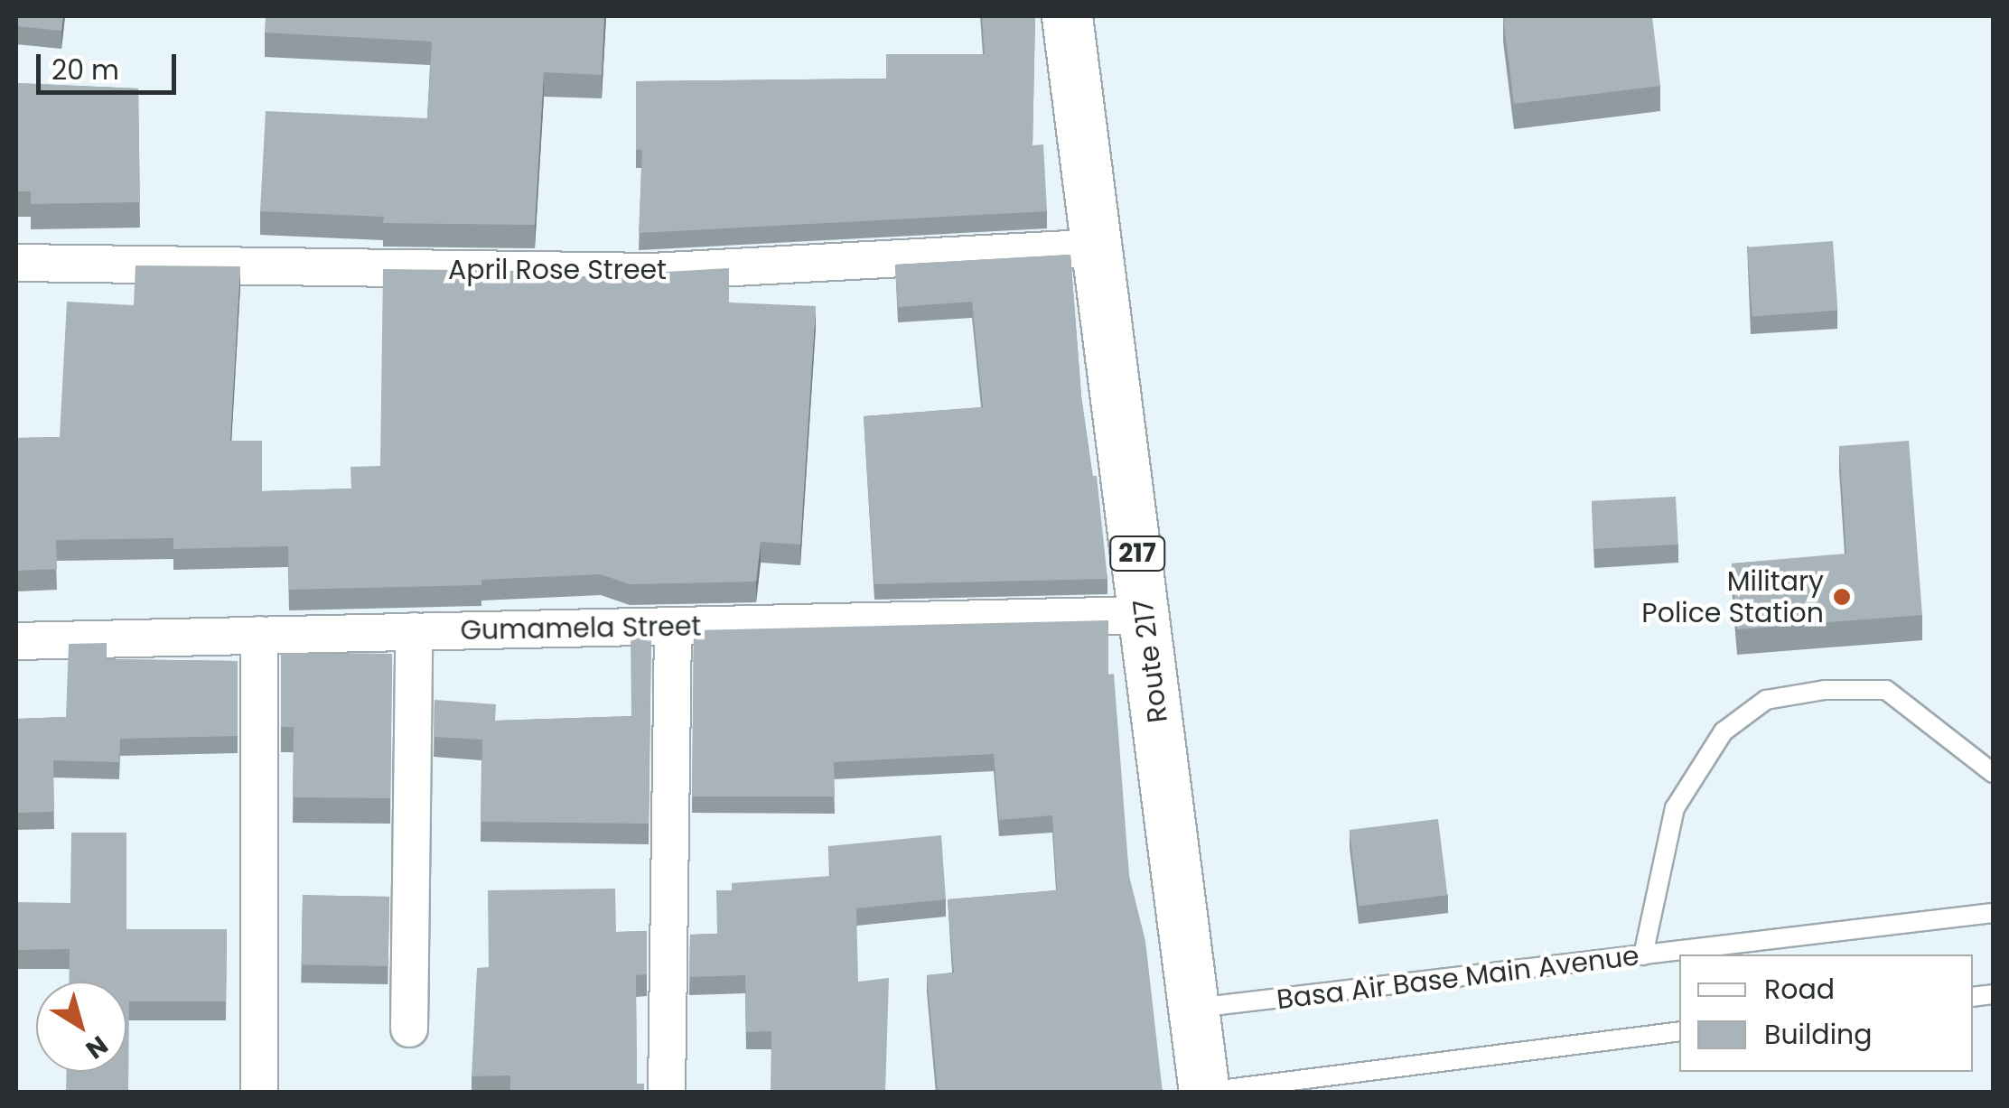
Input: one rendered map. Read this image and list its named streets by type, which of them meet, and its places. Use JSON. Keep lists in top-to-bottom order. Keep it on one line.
{"streets":{"main road":["217","Route 217"],"street":["April Rose Street","Gumamela Street"],"lane":["Basa Air Base Main Avenue"]},"crossings":[["April Rose Street","Route 217"],["Gumamela Street","Route 217"],["Route 217","Basa Air Base Main Avenue"]],"places":["Military Police Station"],"legend":["Road","Building"],"scale_bar":"20 m","north":"bottom right"}
